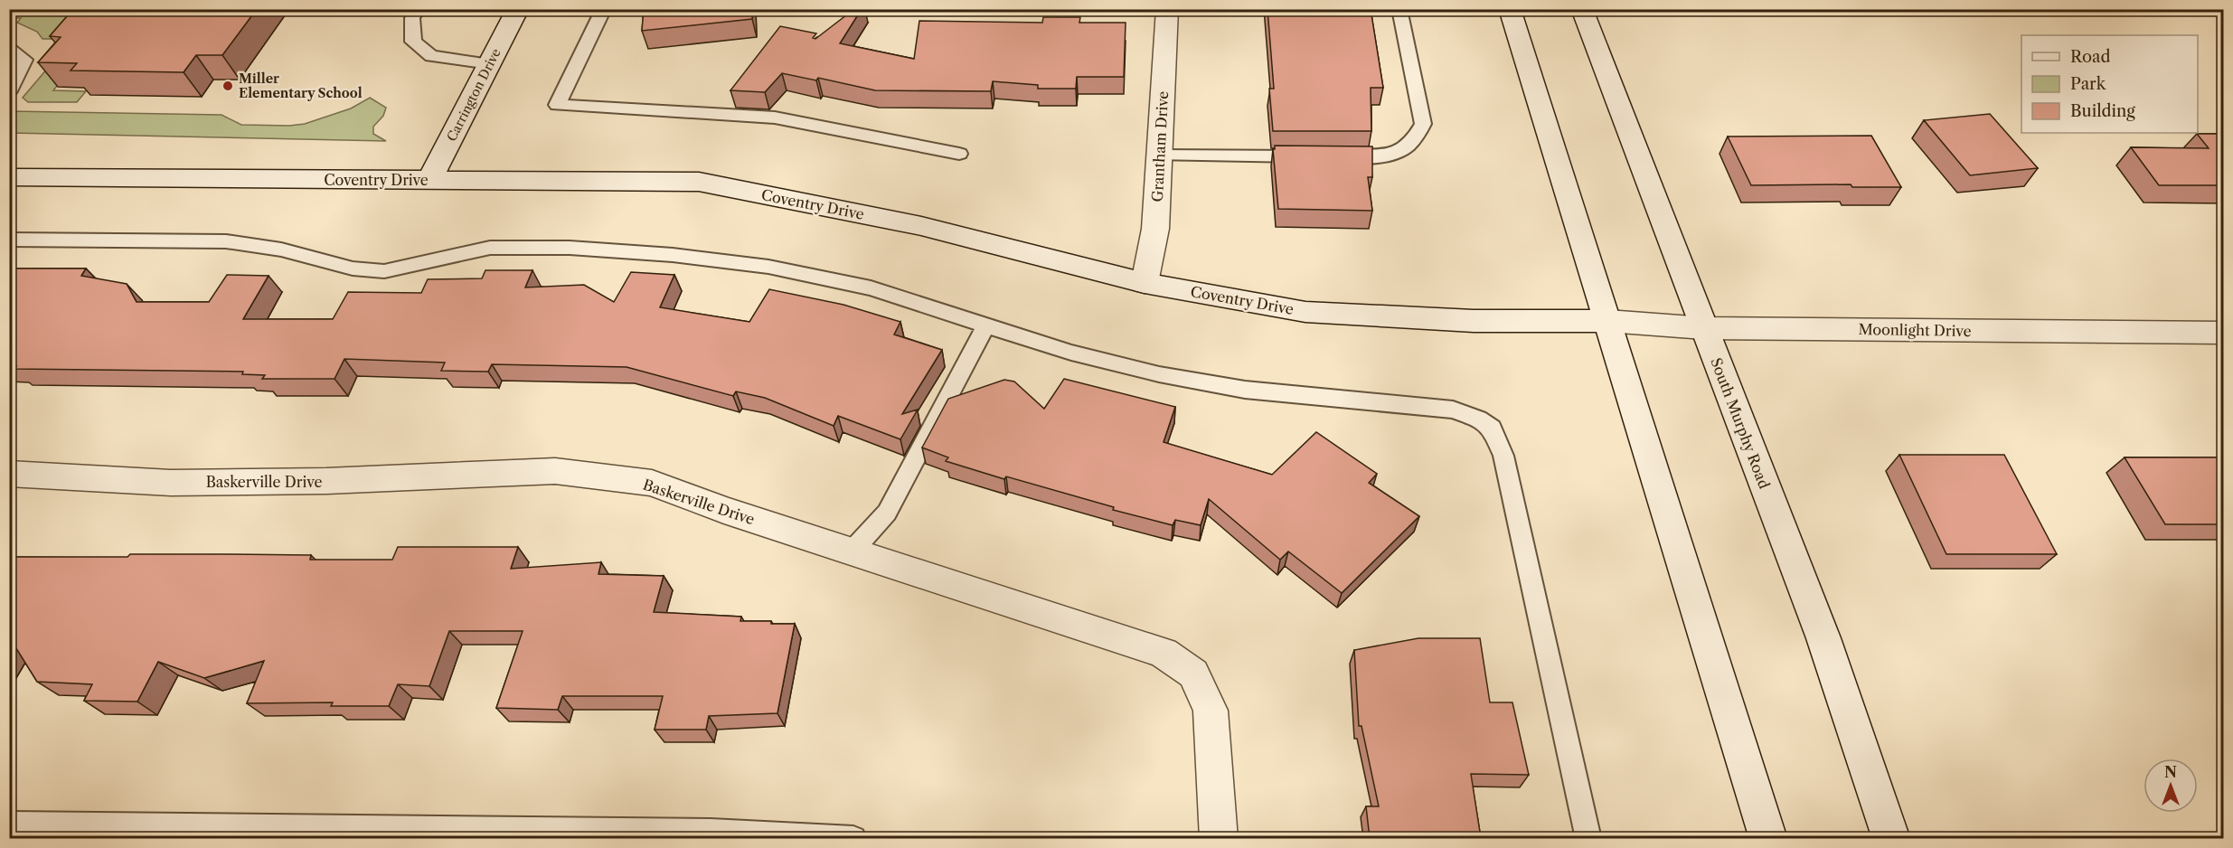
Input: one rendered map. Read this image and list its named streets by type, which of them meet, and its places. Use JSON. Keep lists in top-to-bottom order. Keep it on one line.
{"streets":{"street":["Carrington Drive","Grantham Drive","Coventry Drive","Moonlight Drive","South Murphy Road","Baskerville Drive"]},"crossings":[["Carrington Drive","Coventry Drive"],["Grantham Drive","Coventry Drive"],["Coventry Drive","Moonlight Drive"],["Moonlight Drive","South Murphy Road"]],"places":["Miller Elementary School"],"legend":["Road","Park","Building"],"north":"top"}
